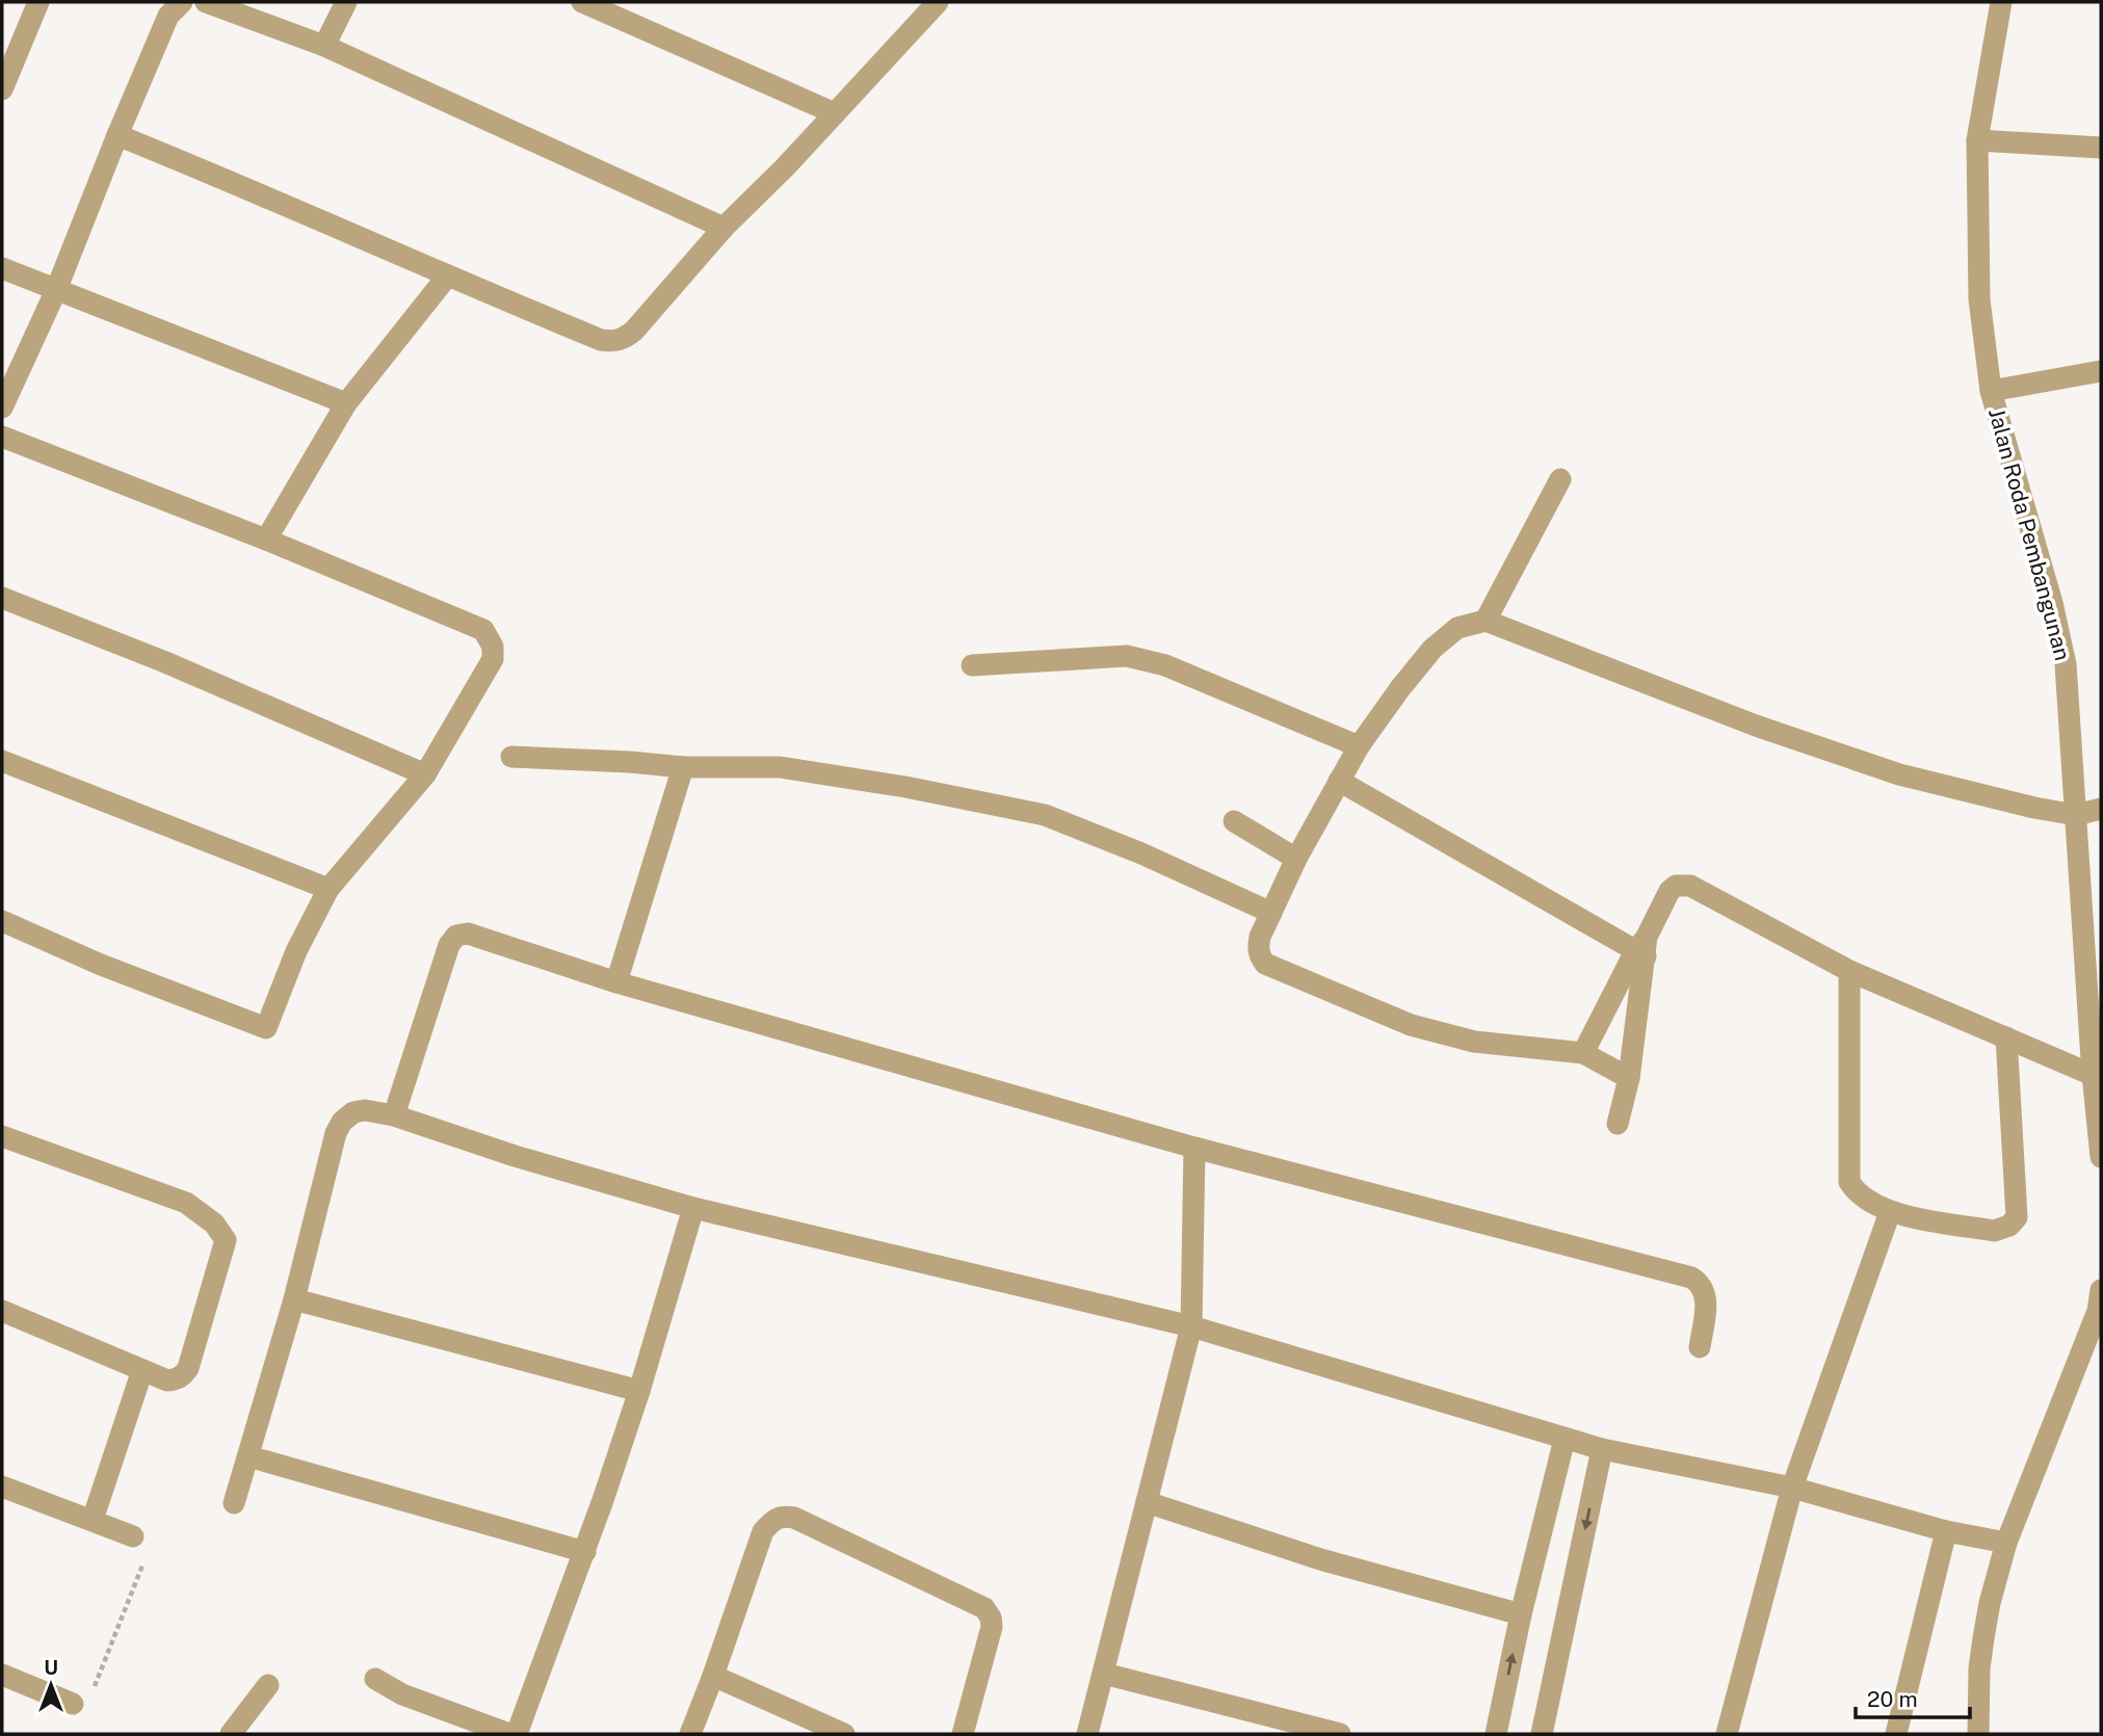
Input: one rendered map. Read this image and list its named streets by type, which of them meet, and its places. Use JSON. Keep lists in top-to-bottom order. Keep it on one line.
{"streets":{"street":["Jalan Roda Pembangunan"]},"scale_bar":"20 m","north":"top"}
